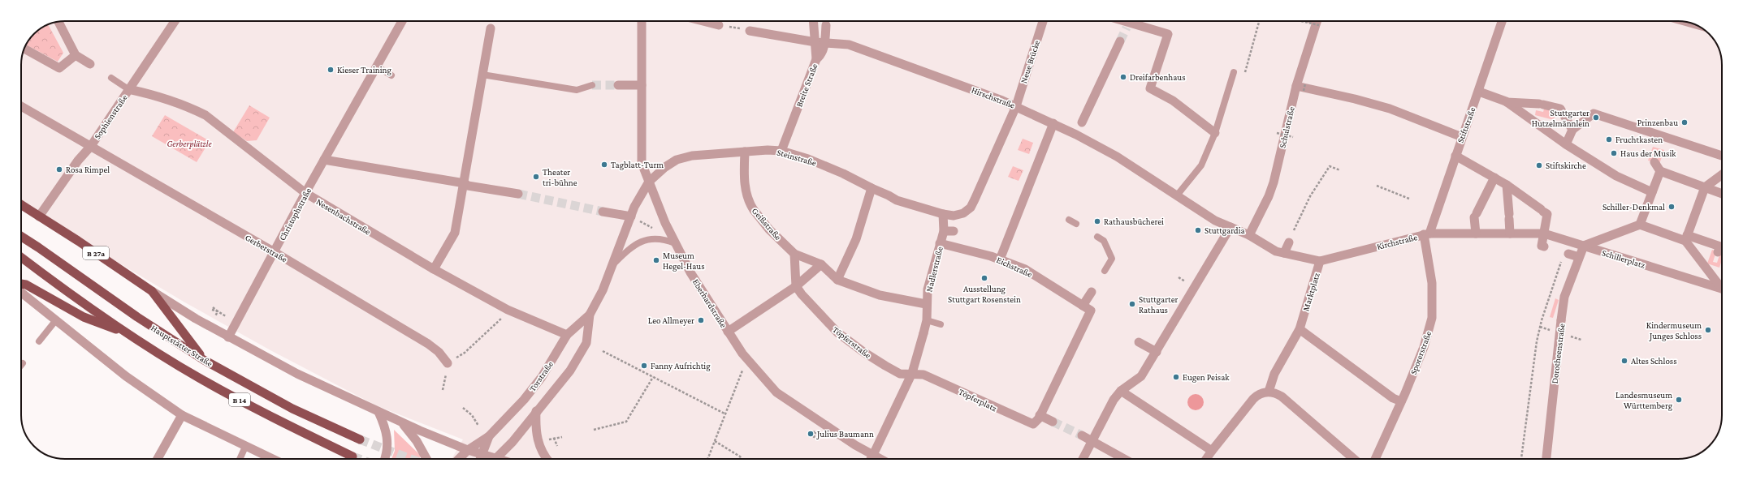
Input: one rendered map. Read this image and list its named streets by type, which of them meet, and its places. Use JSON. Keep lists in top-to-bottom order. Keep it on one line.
{"streets":{"main road":["B 27a","Hauptstätter Straße","B 14"],"street":["Neue Brücke","Breite Straße","Hirschstraße","Sophienstraße","Stiftstraße","Schulstraße","Steinstraße","Christophstraße","Nesenbachstraße","Geißstraße","Kirchstraße","Gerberstraße","Schillerplatz","Eichstraße","Nadlerstraße","Marktplatz","Eberhardstraße","Töpferstraße","Sporerstraße","Dorotheenstraße","Torstraße","Töpferplatz"]},"crossings":[["Neue Brücke","Hirschstraße"],["Breite Straße","Hirschstraße"],["Breite Straße","Steinstraße"],["Hirschstraße","Marktplatz"],["Sophienstraße","Nesenbachstraße"],["Sophienstraße","Gerberstraße"],["Sophienstraße","B 27a"],["Stiftstraße","Kirchstraße"],["Stiftstraße","Sporerstraße"],["Schulstraße","Marktplatz"],["Steinstraße","Geißstraße"],["Steinstraße","Nadlerstraße"],["Steinstraße","Eberhardstraße"],["Steinstraße","Torstraße"],["Christophstraße","Nesenbachstraße"],["Christophstraße","Gerberstraße"],["Nesenbachstraße","Torstraße"],["Geißstraße","Nadlerstraße"],["Kirchstraße","Schillerplatz"],["Kirchstraße","Marktplatz"],["Kirchstraße","Sporerstraße"],["Kirchstraße","Dorotheenstraße"],["B 27a","Hauptstätter Straße"],["Schillerplatz","Dorotheenstraße"],["Eichstraße","Nadlerstraße"],["Nadlerstraße","Eberhardstraße"],["Nadlerstraße","Töpferstraße"],["Nadlerstraße","Töpferplatz"],["Eberhardstraße","Torstraße"],["Töpferstraße","Töpferplatz"]],"parks":["Gerberplätzle"],"places":["Kieser Training","Dreifarbenhaus","Stuttgarter Hutzelmännlein","Prinzenbau","Fruchtkasten","Haus der Musik","Tagblatt-Turm","Stiftskirche","Rosa Rimpel","Theater tri-bühne","Schiller-Denkmal","Rathausbücherei","Stuttgardia","Museum Hegel-Haus","Ausstellung Stuttgart Rosenstein","Stuttgarter Rathaus","Leo Allmeyer","Kindermuseum Junges Schloss","Altes Schloss","Fanny Aufrichtig","Eugen Peisak","Landesmuseum Württemberg","Julius Baumann"]}
